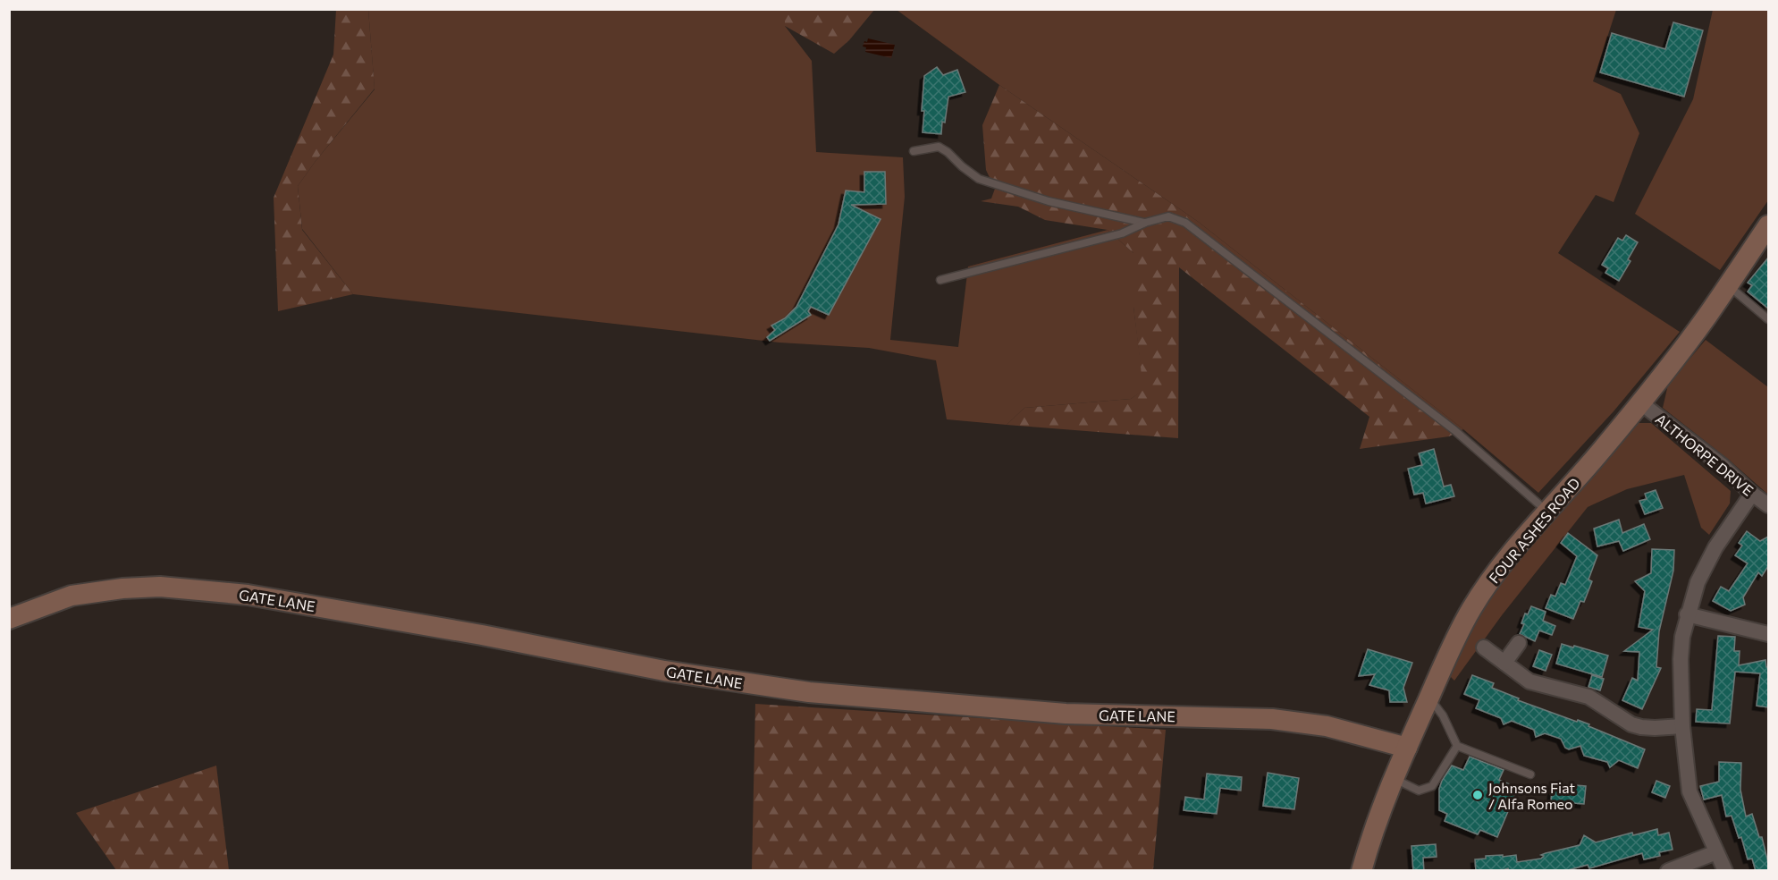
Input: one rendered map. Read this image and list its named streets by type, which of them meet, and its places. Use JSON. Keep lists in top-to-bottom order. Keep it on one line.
{"streets":{"street":["ALTHORPE DRIVE","FOUR ASHES ROAD","GATE LANE"]},"crossings":[["ALTHORPE DRIVE","FOUR ASHES ROAD"],["FOUR ASHES ROAD","GATE LANE"]],"places":["Johnsons Fiat / Alfa Romeo"]}
